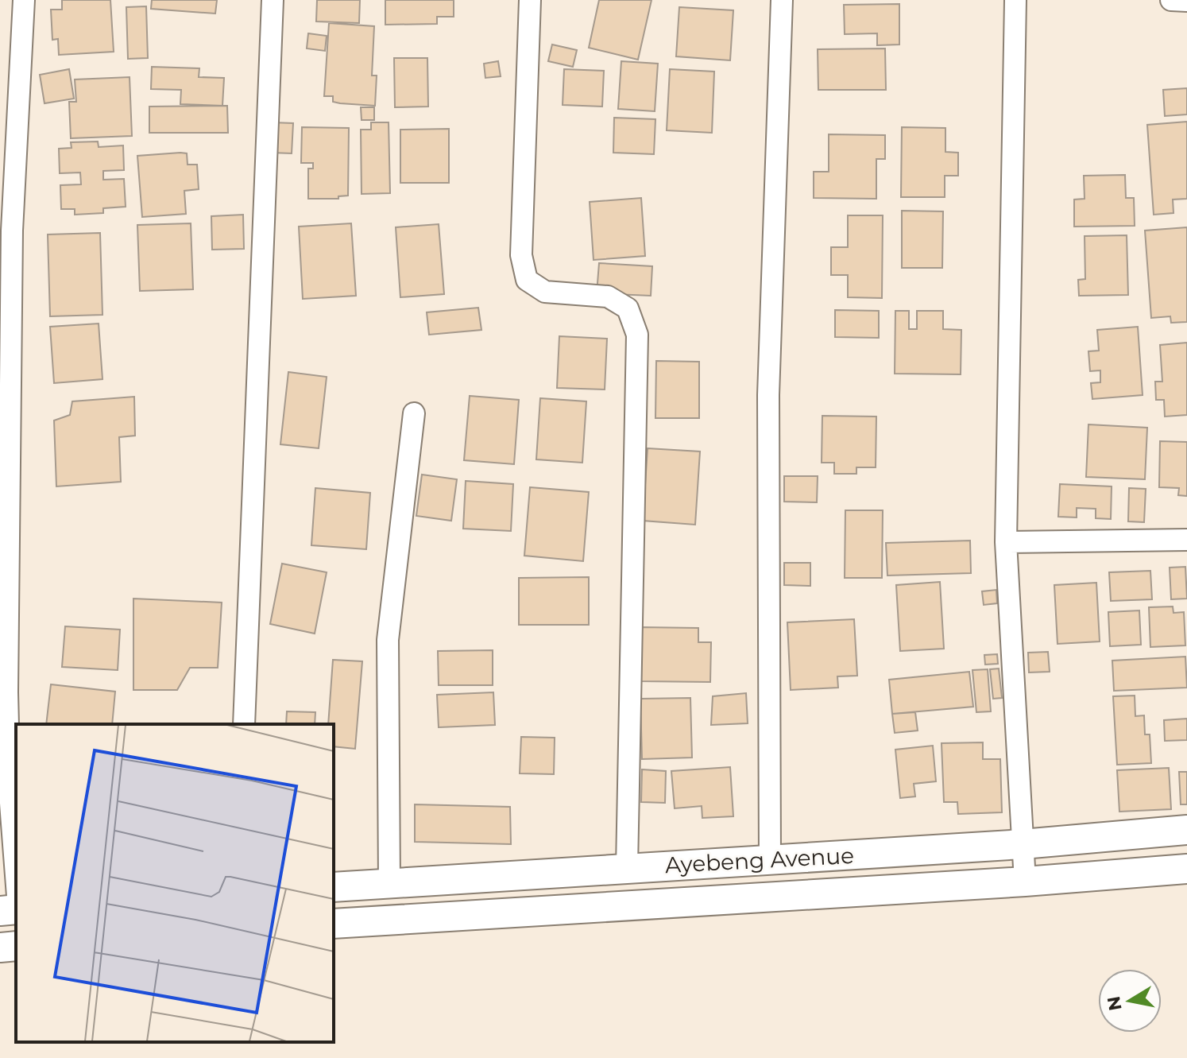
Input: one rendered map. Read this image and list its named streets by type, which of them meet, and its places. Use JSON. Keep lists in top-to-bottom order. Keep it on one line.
{"streets":{"street":["Ayebeng Avenue"]},"north":"left"}
